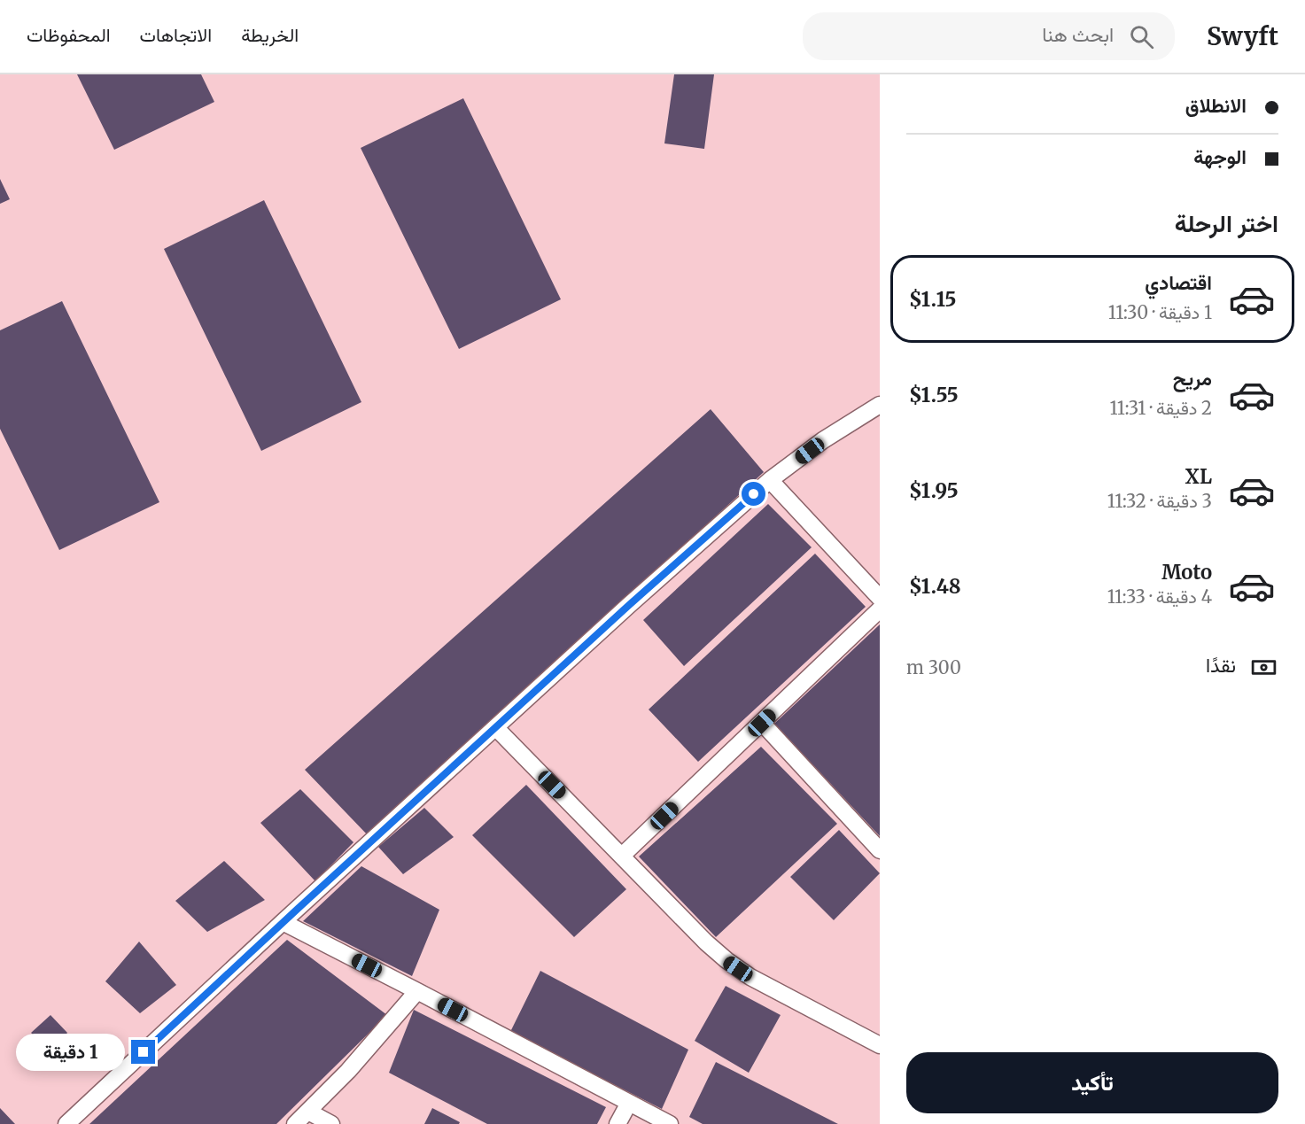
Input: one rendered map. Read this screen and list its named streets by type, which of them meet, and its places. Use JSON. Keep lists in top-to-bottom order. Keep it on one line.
{"page":{"header":"Swyft","search":"ابحث هنا","nav":["الخريطة","الاتجاهات","المحفوظات"],"banner":["الانطلاق","الوجهة"],"heading":"اختر الرحلة","list":[{"name":"اقتصادي","note":"1 دقيقة · 11:30","value":"$1.15"},{"name":"مريح","note":"2 دقيقة · 11:31","value":"$1.55"},{"name":"XL","note":"3 دقيقة · 11:32","value":"$1.95"},{"name":"Moto","note":"4 دقيقة · 11:33","value":"$1.48"}],"pay":["نقدًا","300 m"],"bubble":"1 دقيقة","buttons":"تأكيد"}}
